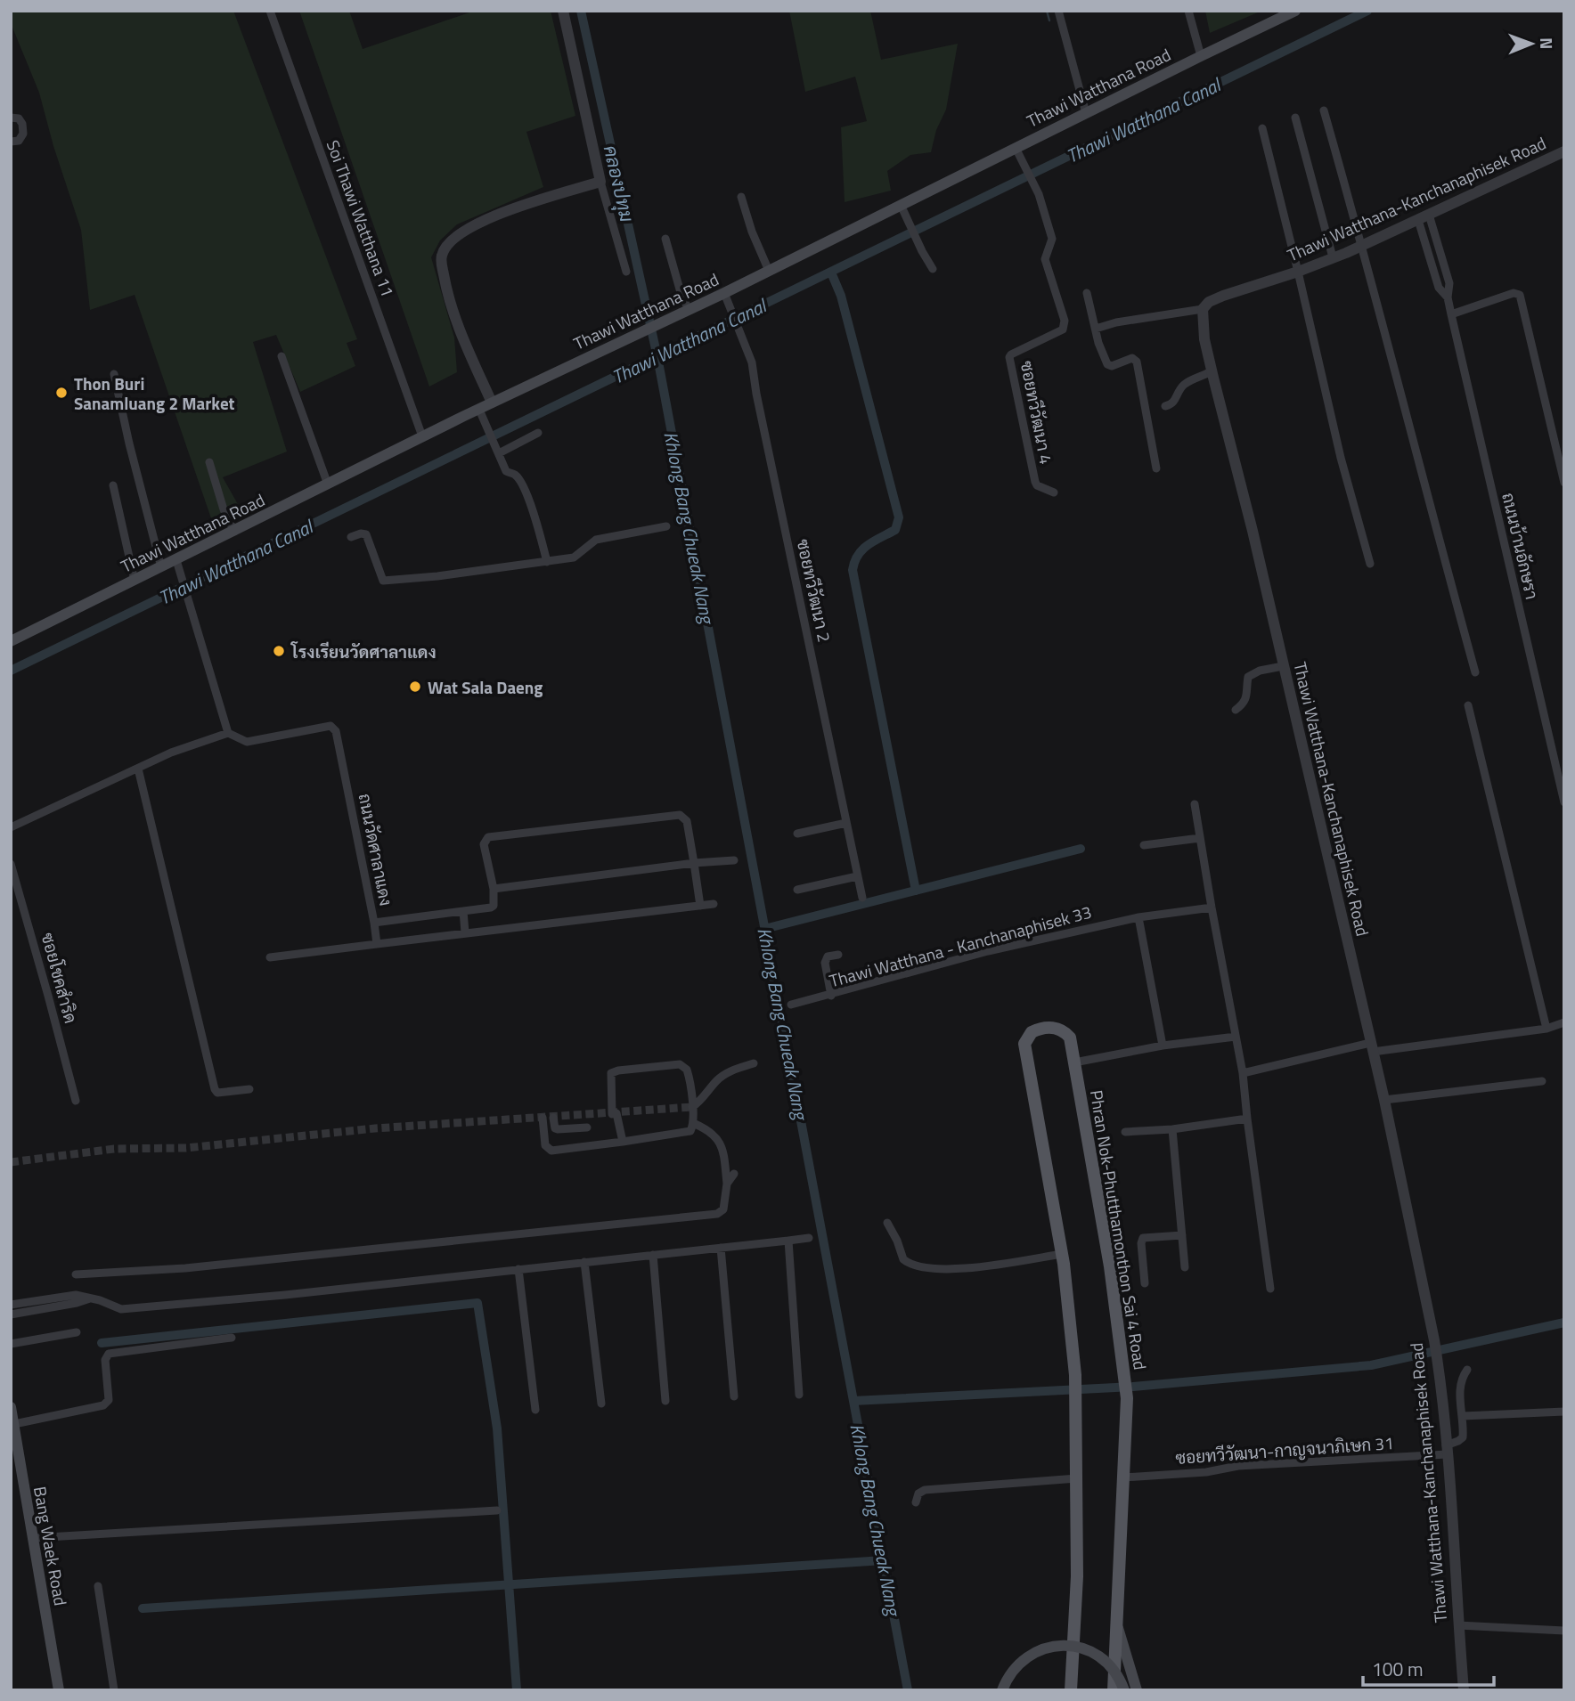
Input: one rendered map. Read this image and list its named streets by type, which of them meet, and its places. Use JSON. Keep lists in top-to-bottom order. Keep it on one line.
{"streets":{"main road":["Thawi Watthana Road","Phran Nok-Phutthamonthon Sai 4 Road","Bang Waek Road"],"street":["Thawi Watthana-Kanchanaphisek Road","Soi Thawi Watthana 11","ซอยทวีวัฒนา 4","ถนนบ้านอักษรา","ซอยทวีวัฒนา 2","ถนนวัดศาลาแดง","Thawi Watthana - Kanchanaphisek 33","ซอยโชคสำริด","ซอยทวีวัฒนา-กาญจนาภิเษก 31"]},"crossings":[["Thawi Watthana Road","Soi Thawi Watthana 11"],["Thawi Watthana Road","ซอยทวีวัฒนา 4"],["Thawi Watthana Road","ซอยทวีวัฒนา 2"],["Thawi Watthana-Kanchanaphisek Road","ถนนบ้านอักษรา"],["Thawi Watthana-Kanchanaphisek Road","ซอยทวีวัฒนา-กาญจนาภิเษก 31"],["Phran Nok-Phutthamonthon Sai 4 Road","ซอยทวีวัฒนา-กาญจนาภิเษก 31"]],"water":["Thawi Watthana Canal","คลองปทุม","Khlong Bang Chueak Nang"],"places":["Thon Buri Sanamluang 2 Market","โรงเรียนวัดศาลาแดง","Wat Sala Daeng"],"scale_bar":"100 m","north":"right"}
